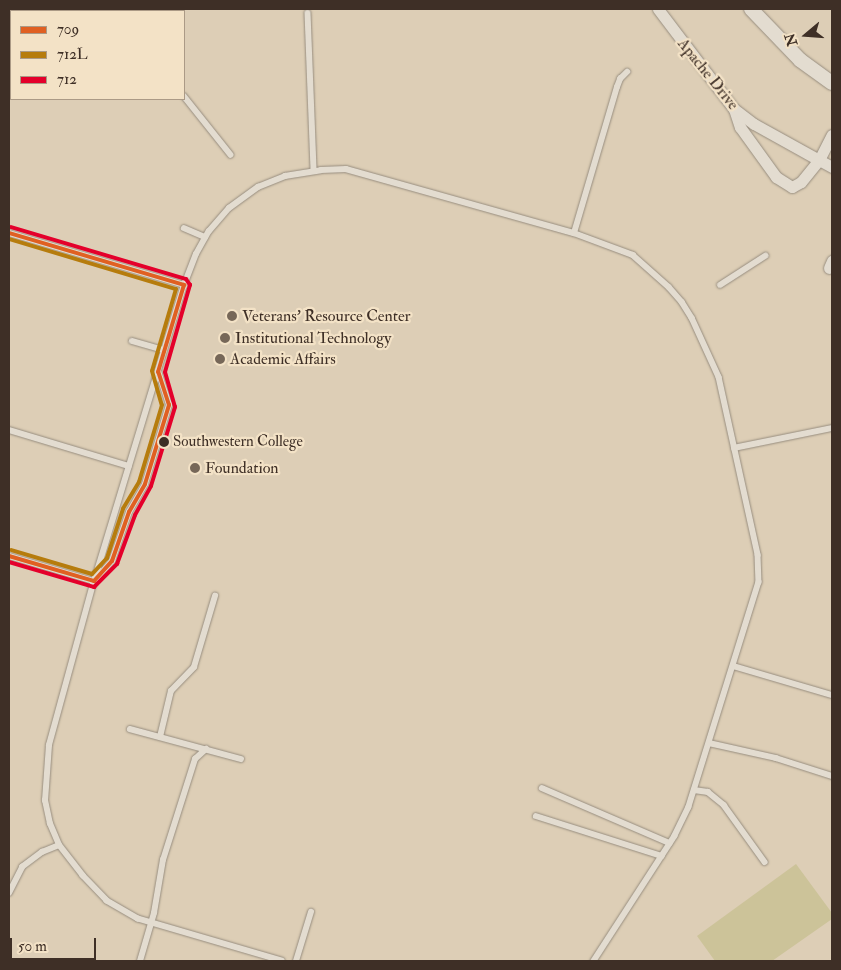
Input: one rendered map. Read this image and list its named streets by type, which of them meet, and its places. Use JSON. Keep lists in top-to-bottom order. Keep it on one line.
{"streets":{"street":["Apache Drive"]},"places":["Veterans’ Resource Center","Institutional Technology","Academic Affairs","Southwestern College","Foundation"],"lines":["transit line 712","transit line 709","transit line 712L"],"legend":["709","712L","712"],"scale_bar":"50 m","north":"left"}
